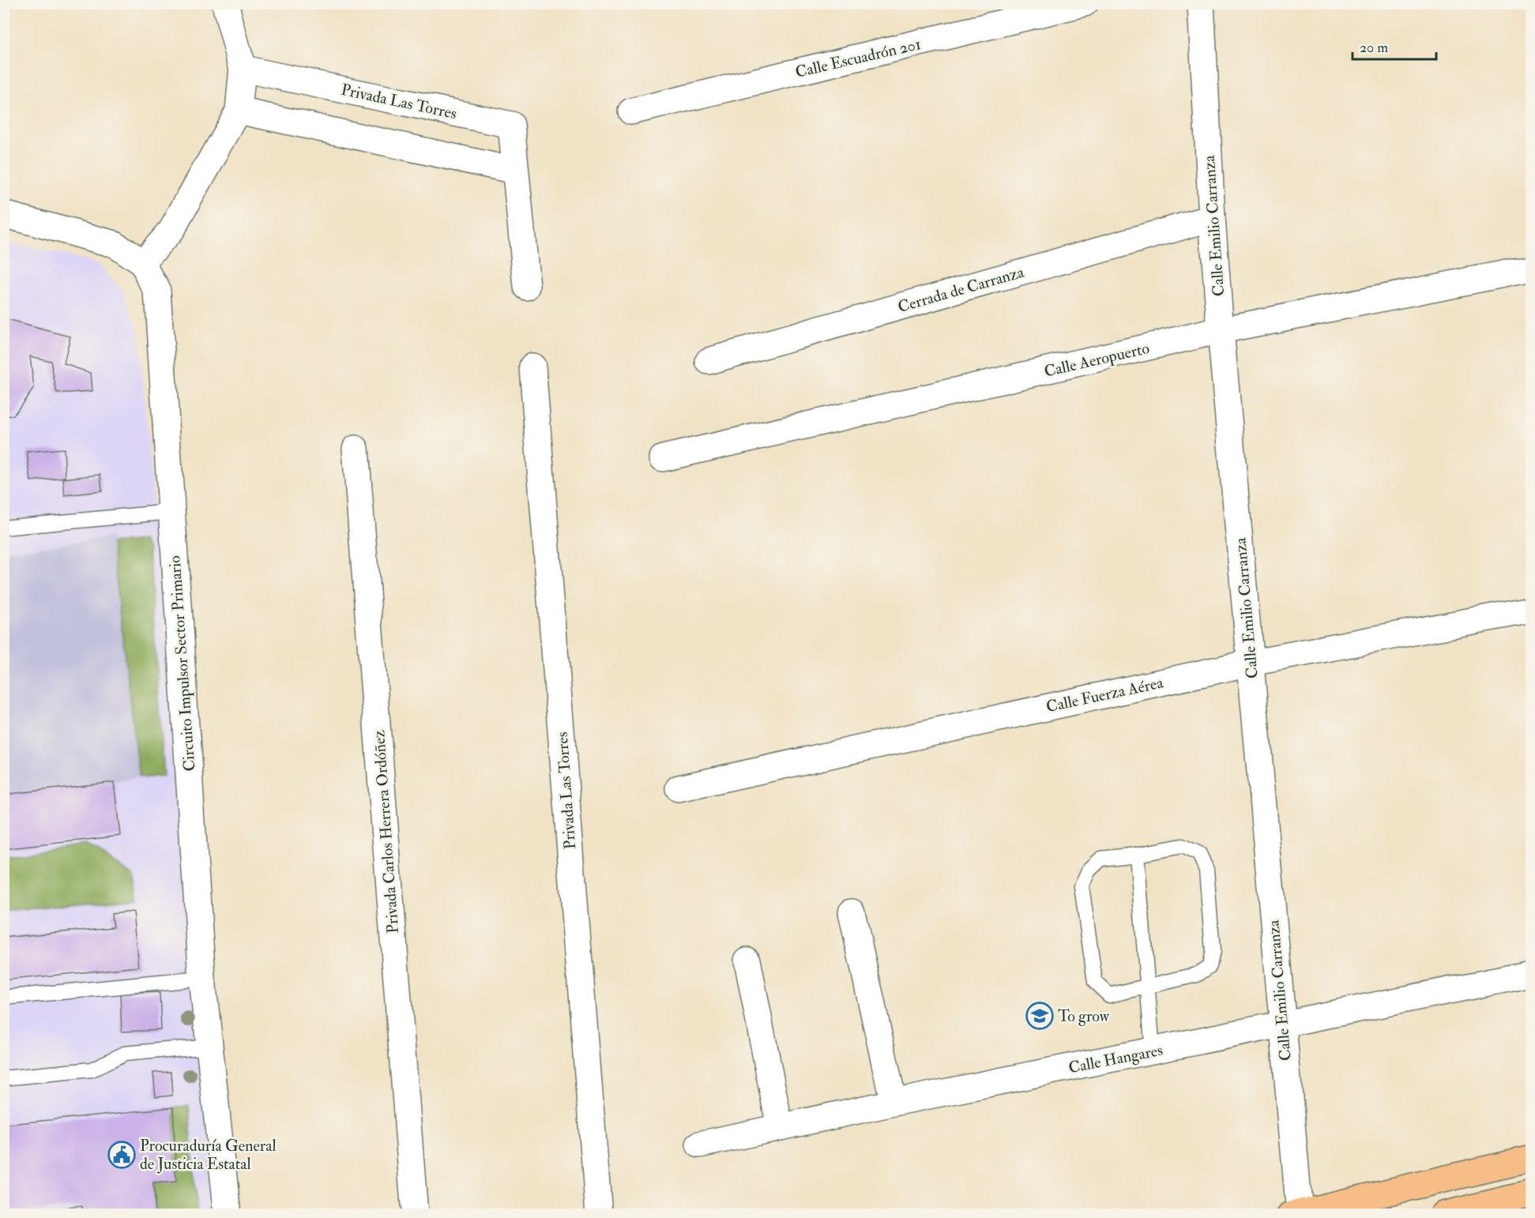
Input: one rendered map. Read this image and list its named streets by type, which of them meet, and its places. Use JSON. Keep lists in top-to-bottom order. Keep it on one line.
{"streets":{"street":["Calle Escuadrón 201","Privada Las Torres","Calle Emilio Carranza","Cerrada de Carranza","Calle Aeropuerto","Circuito Impulsor Sector Primario","Calle Fuerza Aérea","Privada Carlos Herrera Ordóñez","Calle Hangares"]},"crossings":[["Calle Emilio Carranza","Cerrada de Carranza"],["Calle Emilio Carranza","Calle Aeropuerto"],["Calle Emilio Carranza","Calle Fuerza Aérea"],["Calle Emilio Carranza","Calle Hangares"]],"places":{"school or university":["To grow"],"public building":["Procuraduría General de Justicia Estatal"]},"scale_bar":"20 m"}
